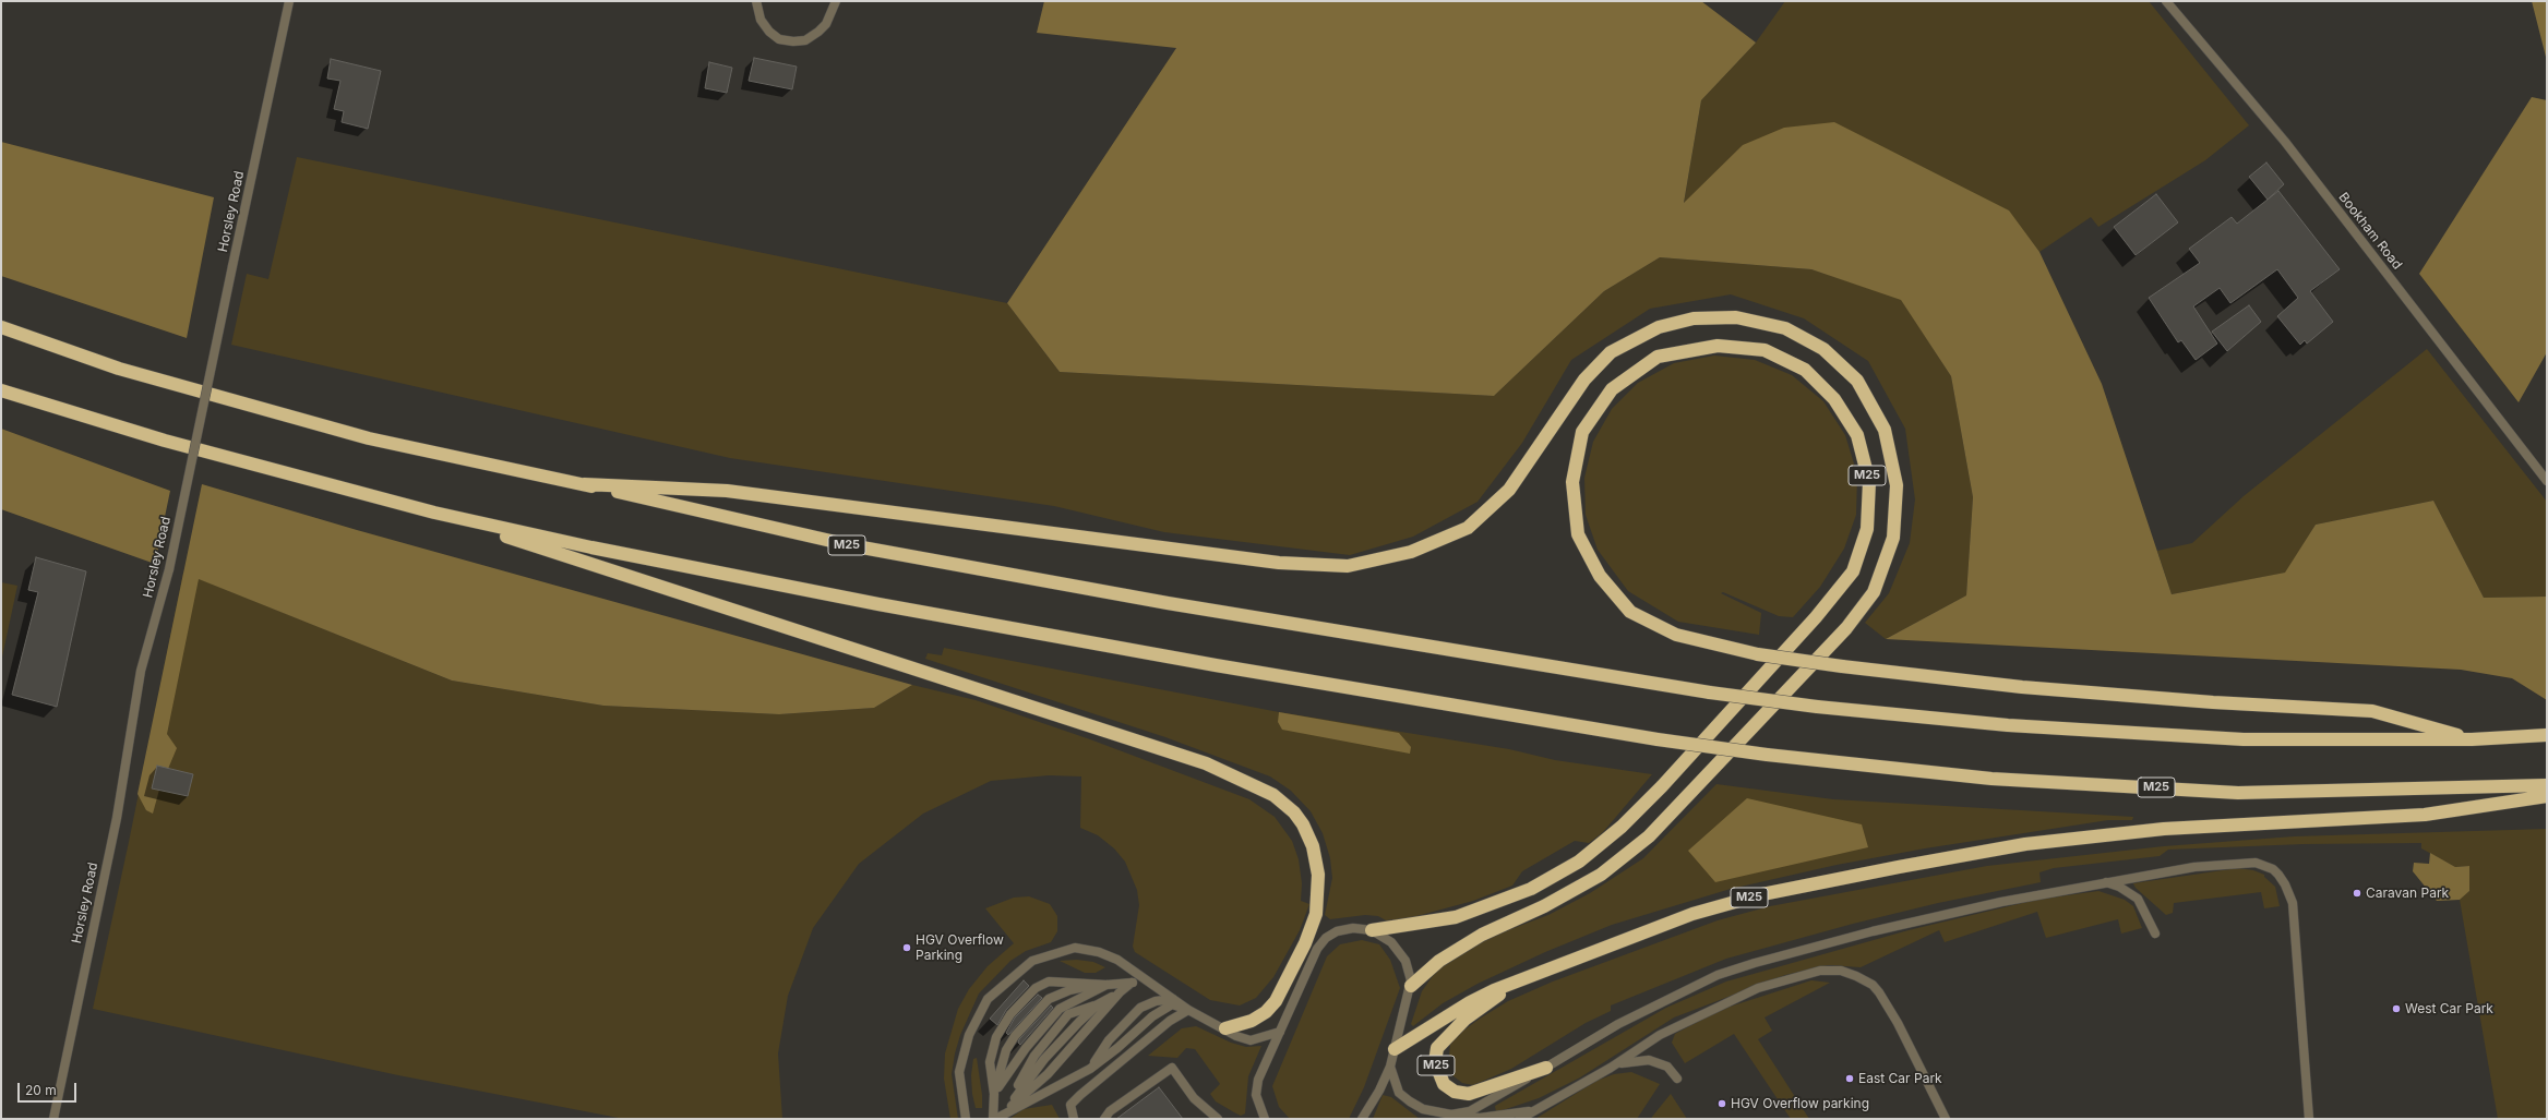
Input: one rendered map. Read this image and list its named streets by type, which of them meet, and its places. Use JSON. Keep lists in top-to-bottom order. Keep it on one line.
{"streets":{"highway":["M25"],"street":["Horsley Road","Bookham Road"]},"places":["Caravan Park","HGV Overflow Parking","West Car Park","East Car Park","HGV Overflow parking"],"scale_bar":"20 m"}
